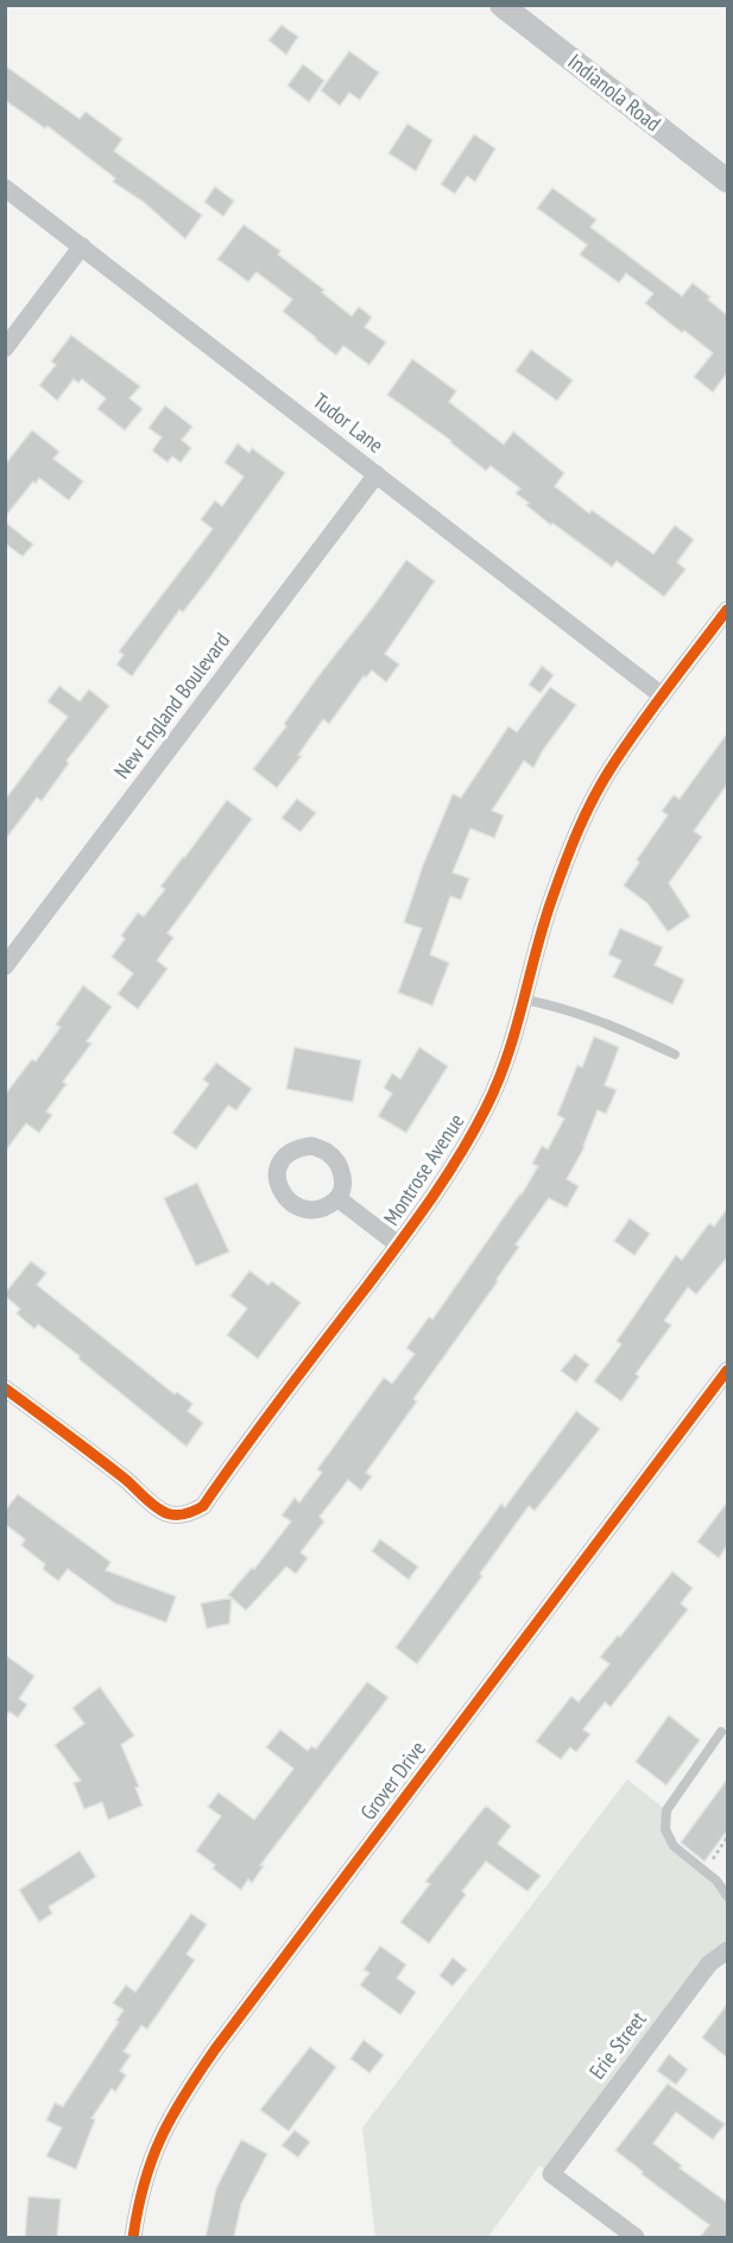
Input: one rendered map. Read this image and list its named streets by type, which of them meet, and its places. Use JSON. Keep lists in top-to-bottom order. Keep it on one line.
{"streets":{"street":["Indianola Road","Tudor Lane","New England Boulevard","Montrose Avenue","Grover Drive","Erie Street"]},"crossings":[["Tudor Lane","New England Boulevard"],["Tudor Lane","Montrose Avenue"]]}
